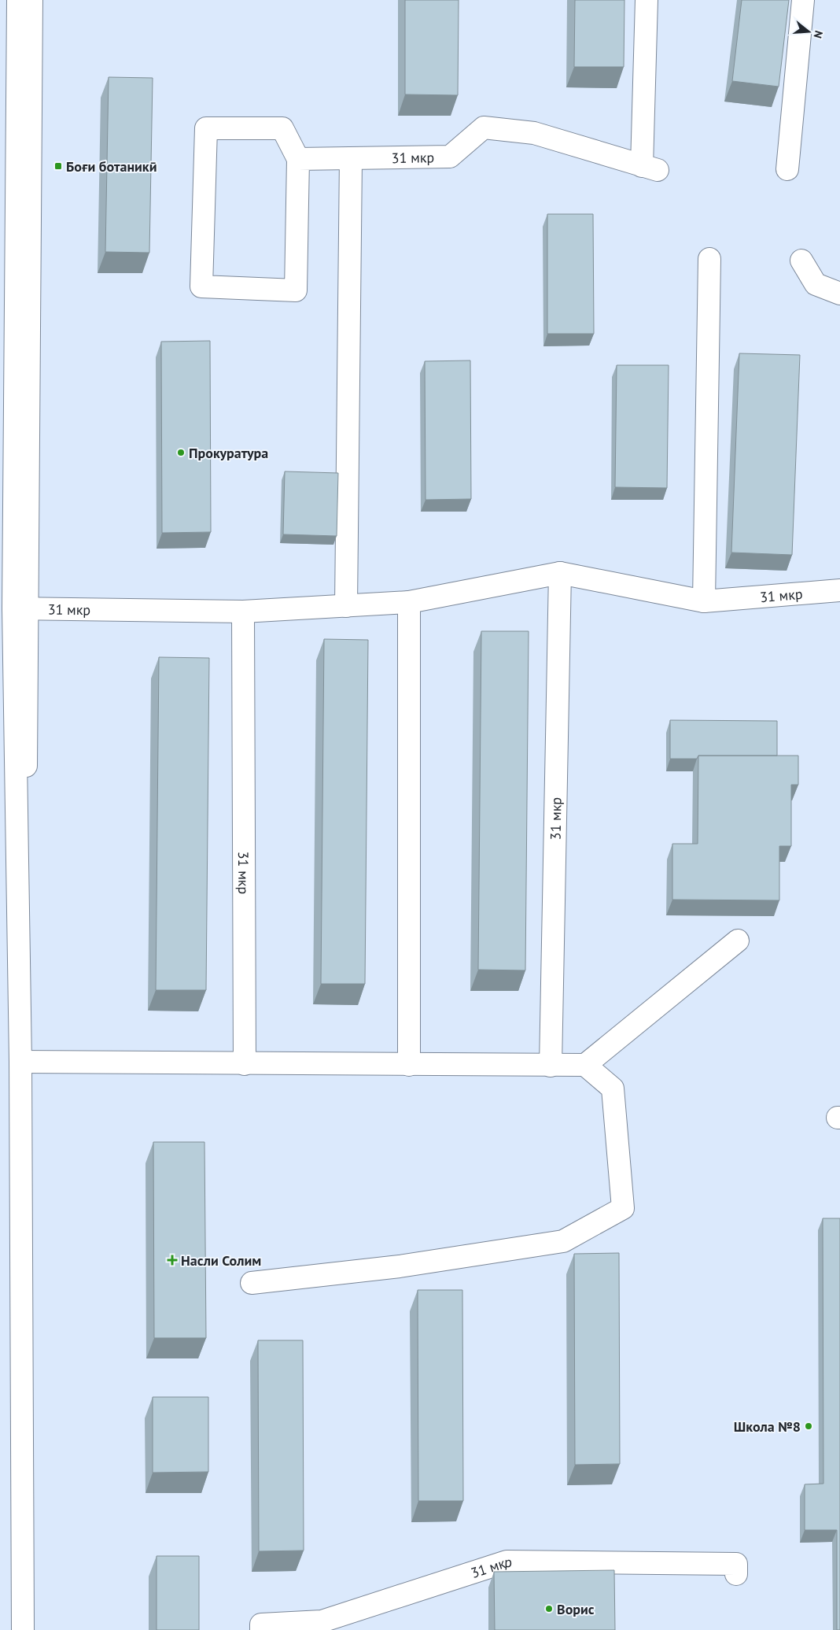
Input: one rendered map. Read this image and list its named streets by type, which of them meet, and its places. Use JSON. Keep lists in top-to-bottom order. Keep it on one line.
{"streets":{"main road":["31 мкр"]},"places":{"transit":["Боғи ботаникӣ"],"other":["Прокуратура","Школа №8","Ворис"],"health":["Насли Солим"]},"north":"right"}
